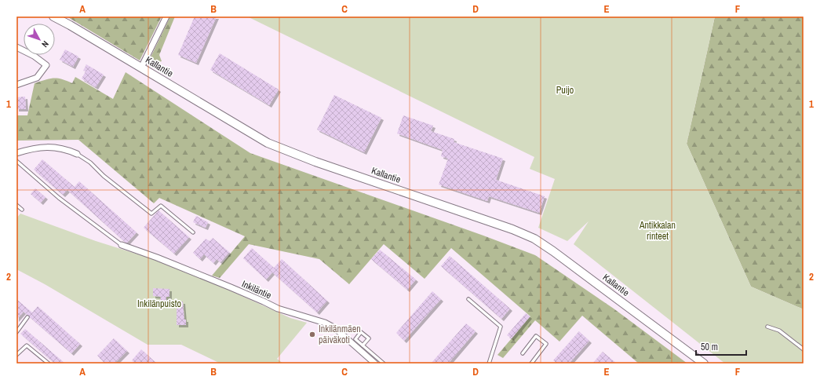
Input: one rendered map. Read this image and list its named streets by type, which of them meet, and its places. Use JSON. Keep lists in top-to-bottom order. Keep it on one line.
{"streets":{"main road":["Kallantie"],"street":["Inkiläntie"]},"parks":["Puijo","Antikkalan rinteet","Inkilänpuisto"],"places":["Inkilänmäen päiväkoti"],"scale_bar":"50 m","north":"bottom right","grid":{"columns":["A","B","C","D","E","F"],"rows":["1","2"]}}
